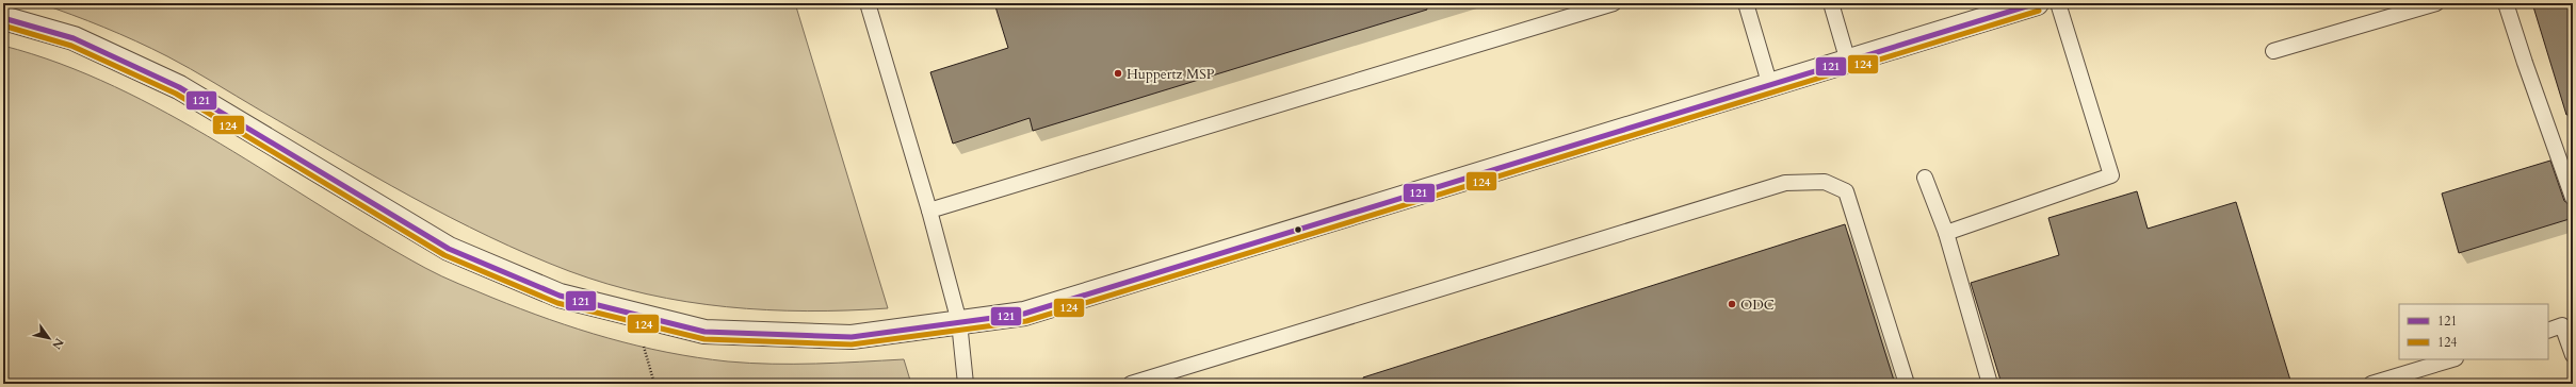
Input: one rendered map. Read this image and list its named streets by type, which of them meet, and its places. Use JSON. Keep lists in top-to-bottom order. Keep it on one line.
{"places":["Huppertz MSP","ODC"],"lines":["transit line 121","transit line 124"],"legend":["121","124"],"north":"bottom right"}
